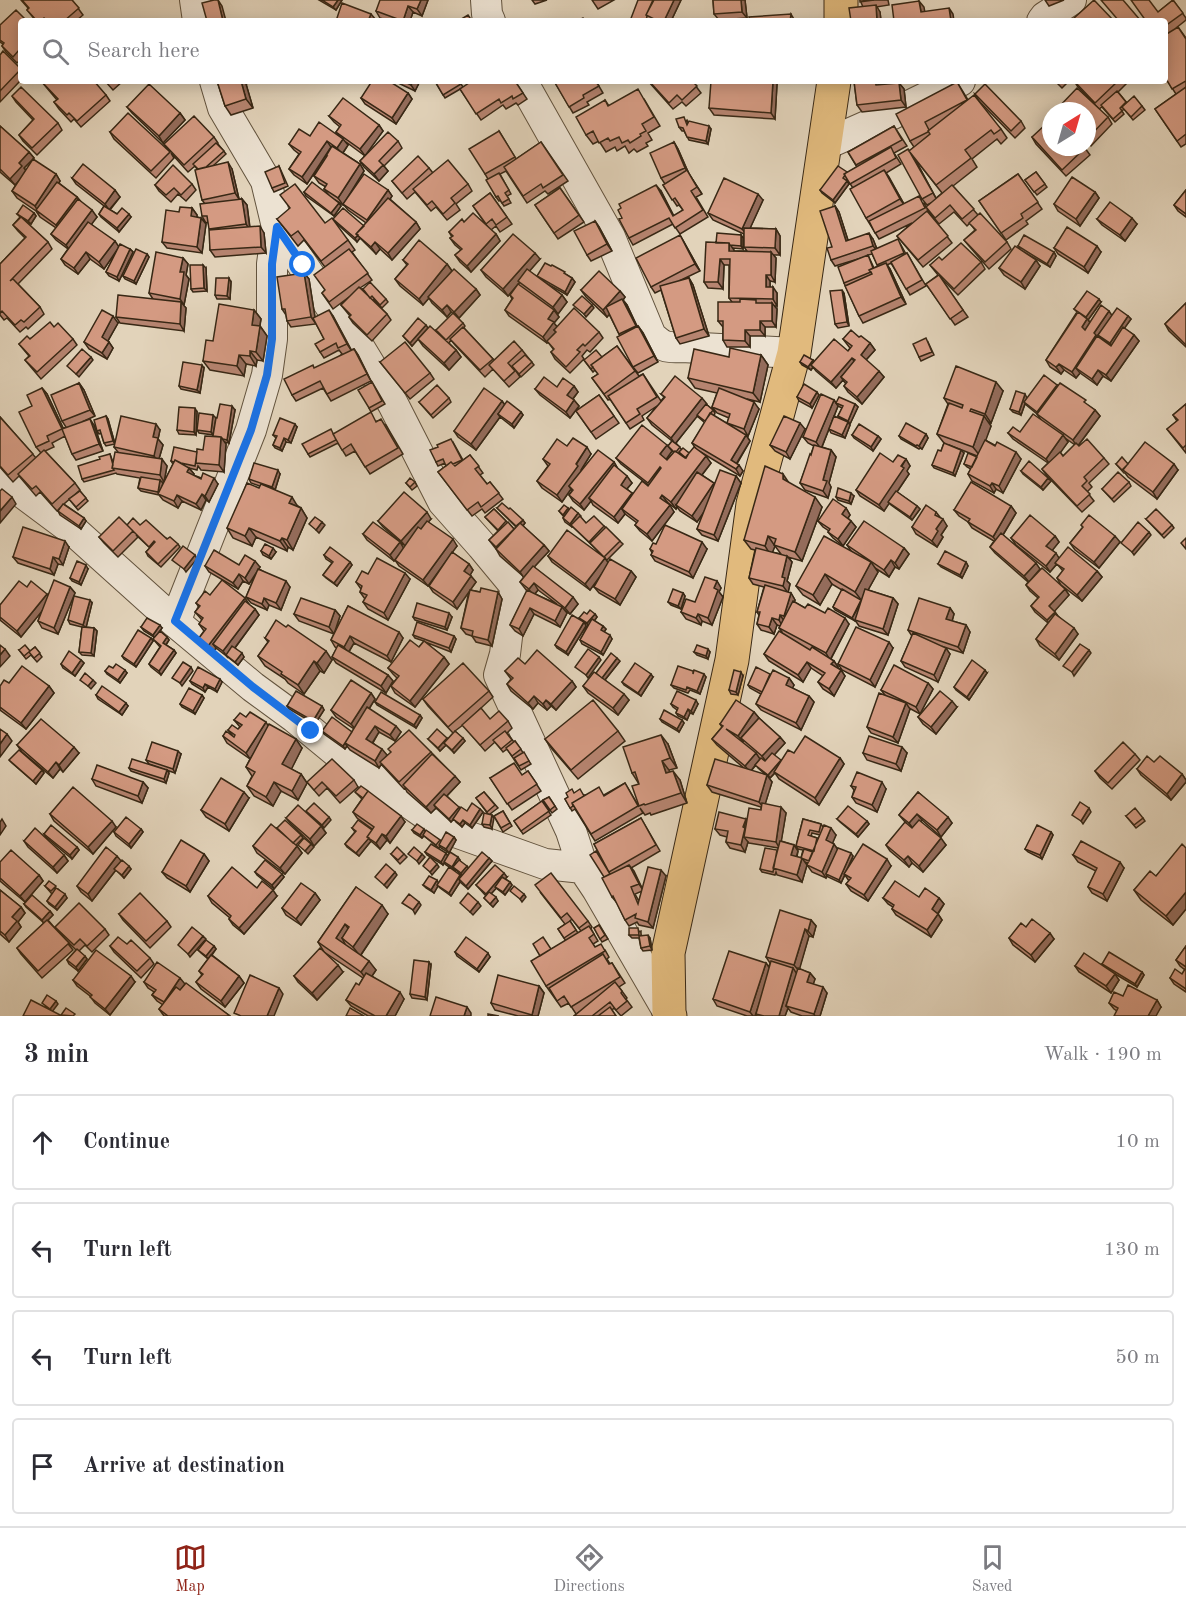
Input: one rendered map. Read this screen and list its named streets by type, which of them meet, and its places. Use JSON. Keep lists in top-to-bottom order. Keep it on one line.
{"north":"top right","page":{"search":"Search here","heading":["3 min","Walk · 190 m"],"list":[["Continue","10 m"],["Turn left","130 m"],["Turn left","50 m"],"Arrive at destination"],"nav":["Map","Directions","Saved"]}}
